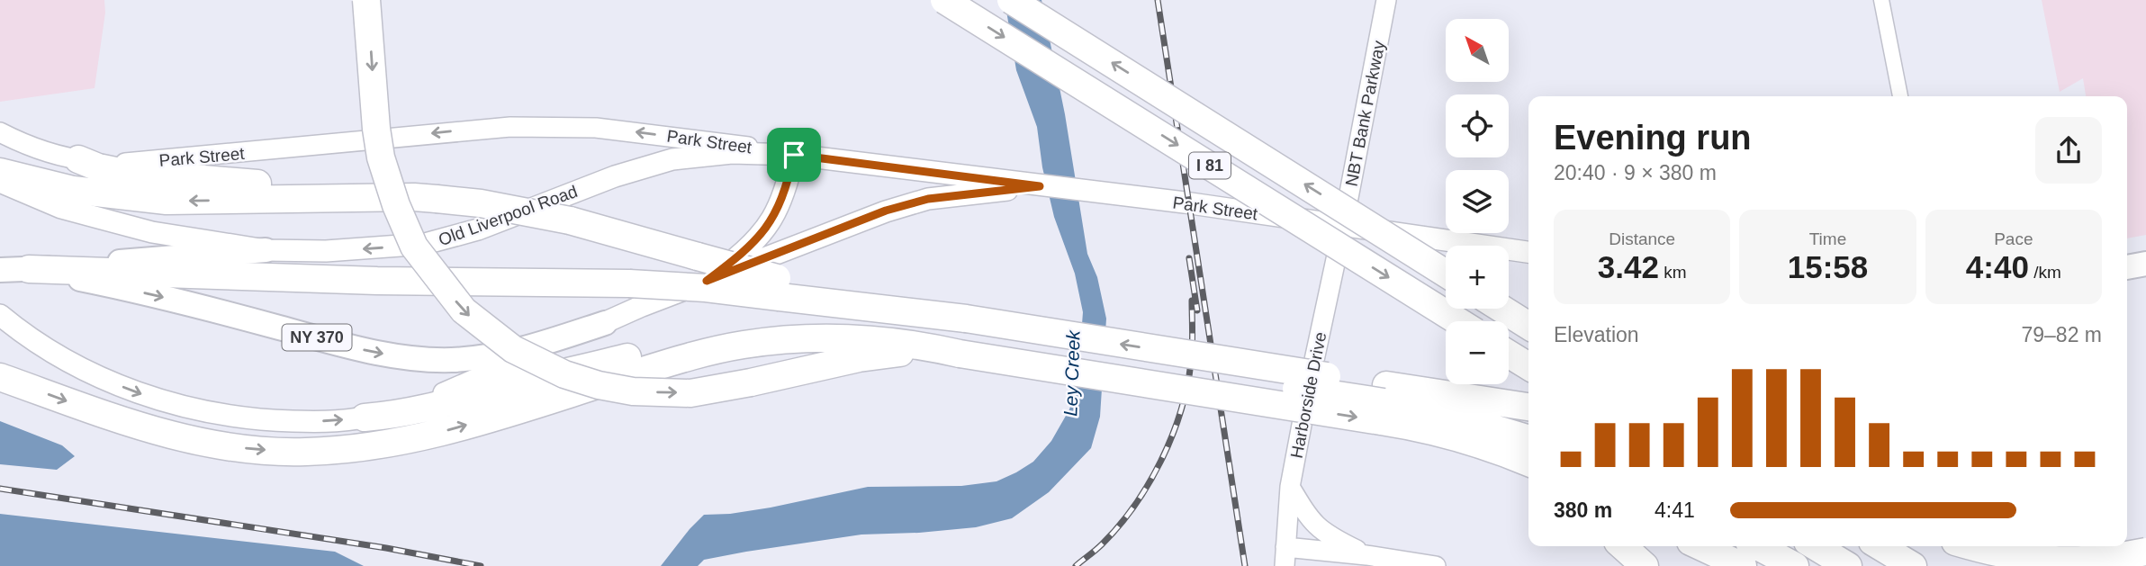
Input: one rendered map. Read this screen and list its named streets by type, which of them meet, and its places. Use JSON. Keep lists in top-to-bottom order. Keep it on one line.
{"streets":{"highway":["I 81"],"main road":["Park Street","Old Liverpool Road","NY 370"],"street":["NBT Bank Parkway","Harborside Drive"]},"crossings":[["NBT Bank Parkway","Park Street"],["NBT Bank Parkway","Harborside Drive"],["Park Street","Old Liverpool Road"],["Park Street","NY 370"],["Park Street","Harborside Drive"],["Old Liverpool Road","NY 370"]],"water":["Ley Creek"],"north":"top left","page":{"map_buttons":["+","−"],"heading":["Evening run","20:40 · 9 × 380 m"],"stats":[["Distance","3.42 km"],["Time","15:58"],["Pace","4:40 /km"]],"chart":["Elevation","79–82 m"],"list":[{"name":"380 m","note":"4:41"}]}}
